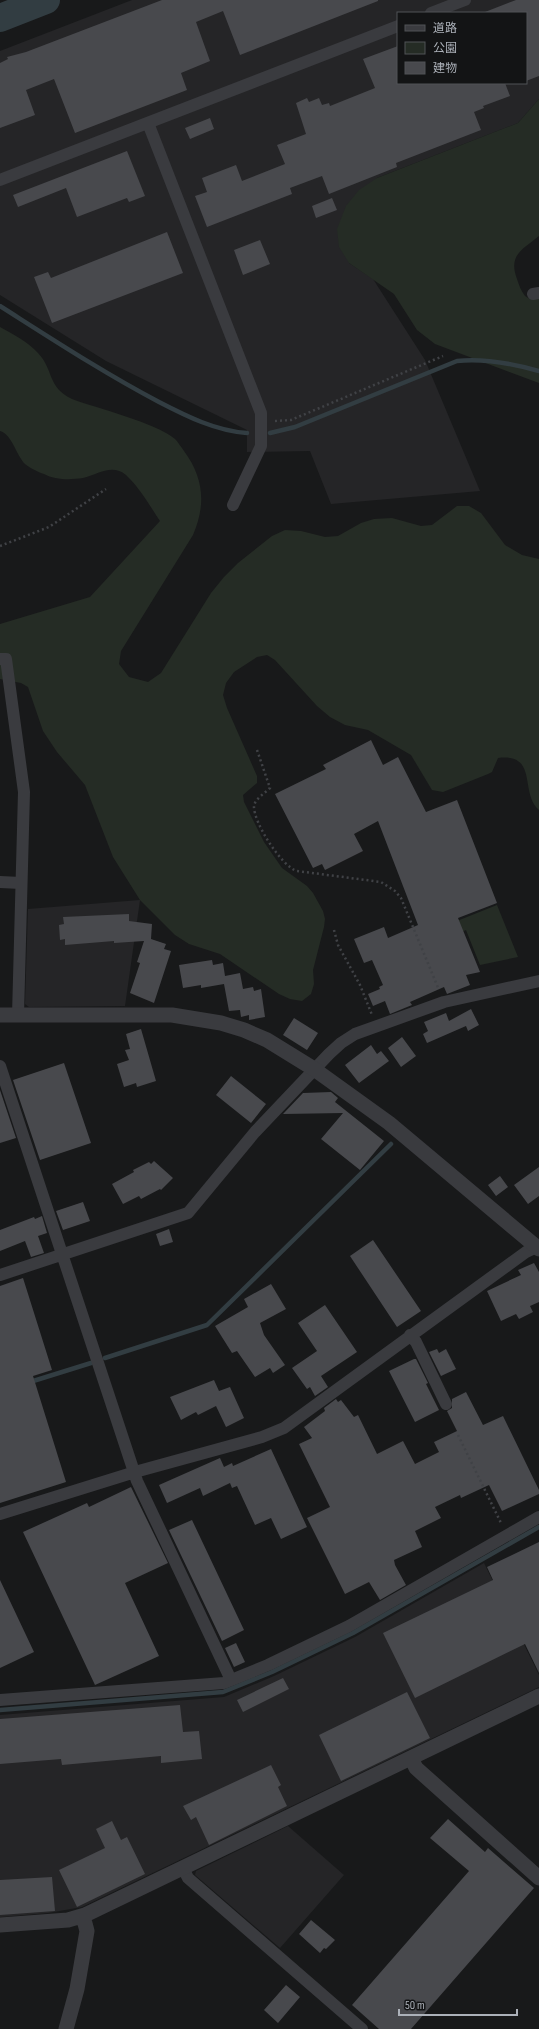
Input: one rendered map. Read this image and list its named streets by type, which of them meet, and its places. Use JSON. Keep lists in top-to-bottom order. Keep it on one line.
{"legend":["道路","公園","建物"],"scale_bar":"50 m"}
